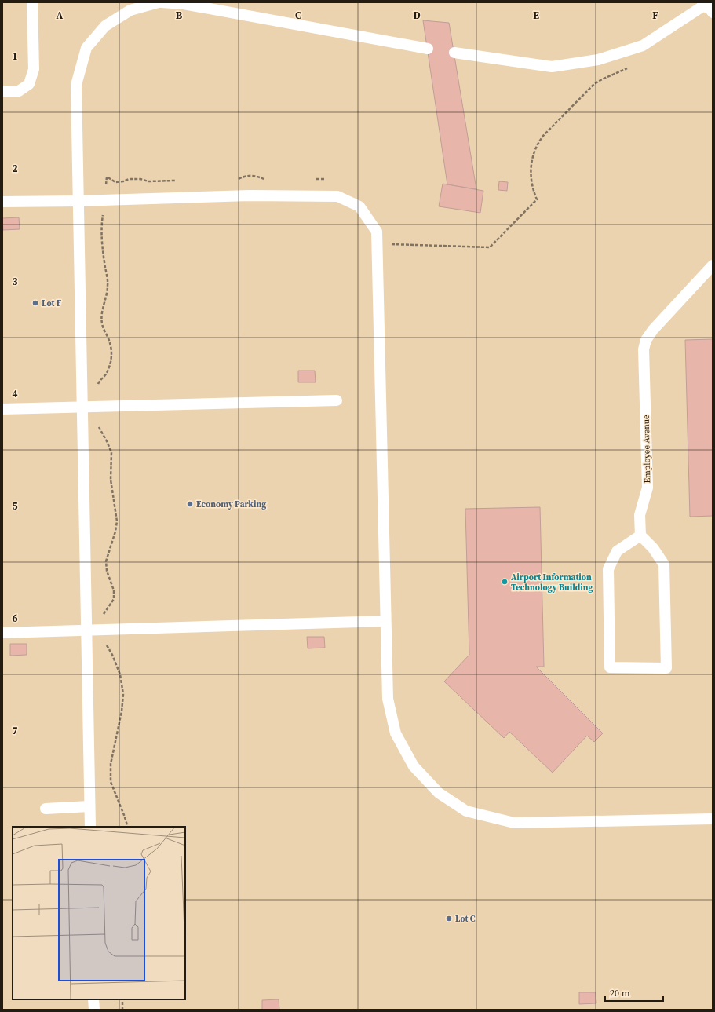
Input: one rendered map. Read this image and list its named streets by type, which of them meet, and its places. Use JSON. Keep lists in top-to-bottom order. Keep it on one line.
{"streets":{"lane":["Employee Avenue"]},"places":["Lot F","Economy Parking","Airport Information Technology Building","Lot C"],"scale_bar":"20 m","grid":{"columns":["A","B","C","D","E","F"],"rows":["1","2","3","4","5","6","7"]}}
